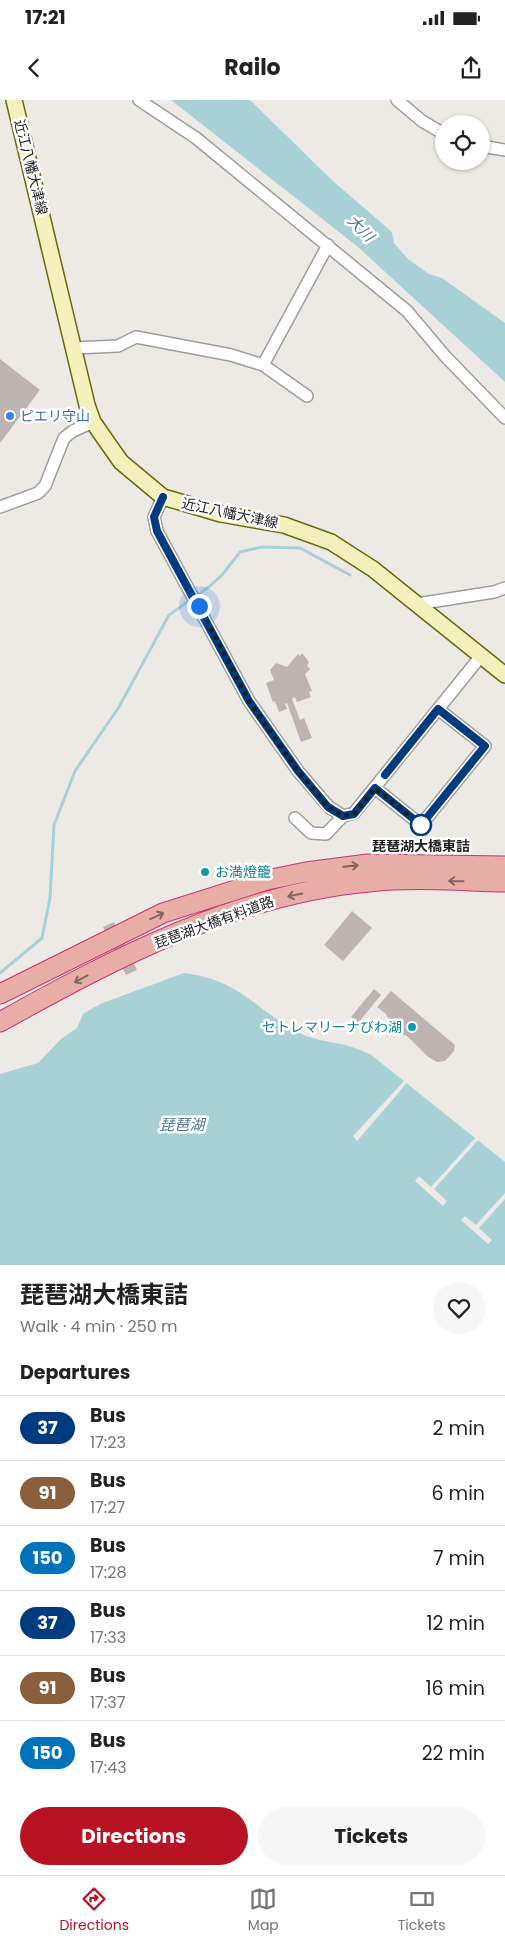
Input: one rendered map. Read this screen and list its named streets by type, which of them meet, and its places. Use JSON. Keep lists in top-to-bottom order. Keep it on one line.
{"streets":{"highway":["琵琶湖大橋有料道路"],"main road":["近江八幡大津線"]},"water":["大川","琵琶湖"],"places":["ピエリ守山","琵琶湖大橋東詰","お満燈籠","セトレマリーナびわ湖"],"lines":["bus line 37"],"page":{"status":"17:21","header":"Railo","heading":[["琵琶湖大橋東詰","Walk · 4 min · 250 m"],"Departures"],"list":[{"mark":"37","name":"Bus","note":"17:23","value":"2 min"},{"mark":"91","name":"Bus","note":"17:27","value":"6 min"},{"mark":"150","name":"Bus","note":"17:28","value":"7 min"},{"mark":"37","name":"Bus","note":"17:33","value":"12 min"},{"mark":"91","name":"Bus","note":"17:37","value":"16 min"},{"mark":"150","name":"Bus","note":"17:43","value":"22 min"}],"buttons":["Directions","Tickets"],"tabs":["Directions","Map","Tickets"]}}
